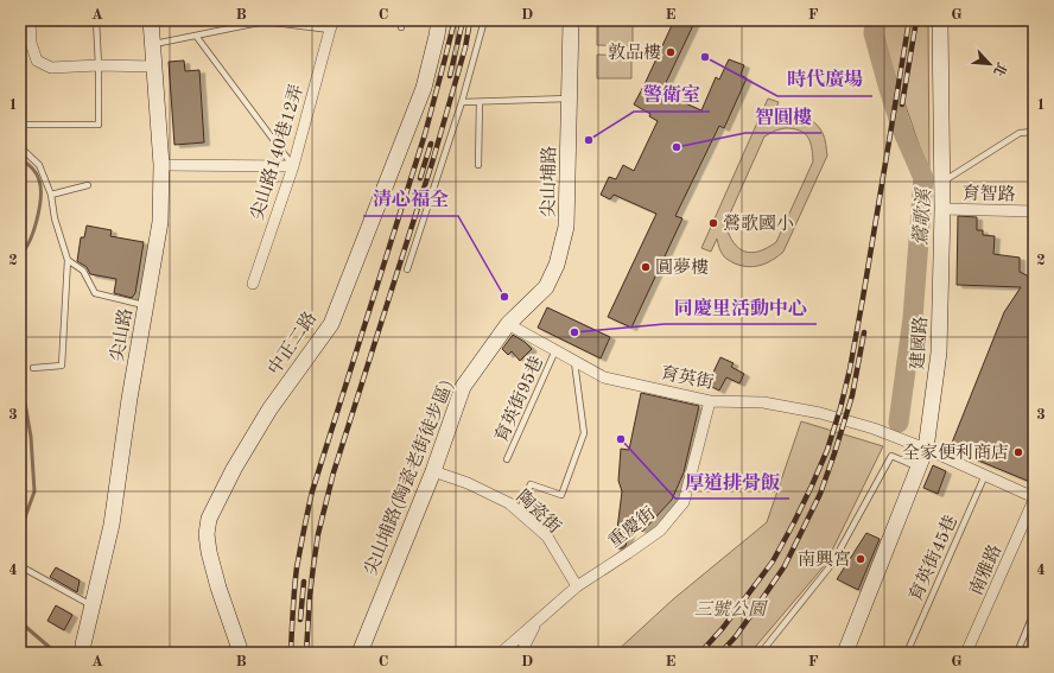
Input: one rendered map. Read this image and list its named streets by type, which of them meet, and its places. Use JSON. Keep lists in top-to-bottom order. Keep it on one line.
{"streets":{"main road":["尖山埔路","尖山路","中正二路","建國路","尖山埔路(陶瓷老街徒步區)"],"street":["尖山路140巷12弄","育智路","育英街","陶瓷街","重慶街","南雅路"],"lane":["育英街95巷","育英街45巷"]},"crossings":[["尖山埔路","育英街"],["尖山埔路","尖山埔路(陶瓷老街徒步區)"],["育智路","建國路"],["建國路","育英街"],["育英街","育英街95巷"],["育英街","尖山埔路(陶瓷老街徒步區)"],["育英街","重慶街"],["尖山埔路(陶瓷老街徒步區)","陶瓷街"],["陶瓷街","重慶街"]],"water":["鶯歌溪"],"parks":["三號公園"],"places":["敦品樓","時代廣場","警衛室","智圓樓","鶯歌國小","圓夢樓","清心福全","同慶里活動中心","厚道排骨飯","全家便利商店","南興宮"],"north":"bottom right","grid":{"columns":["A","B","C","D","E","F","G"],"rows":["1","2","3","4"]}}
